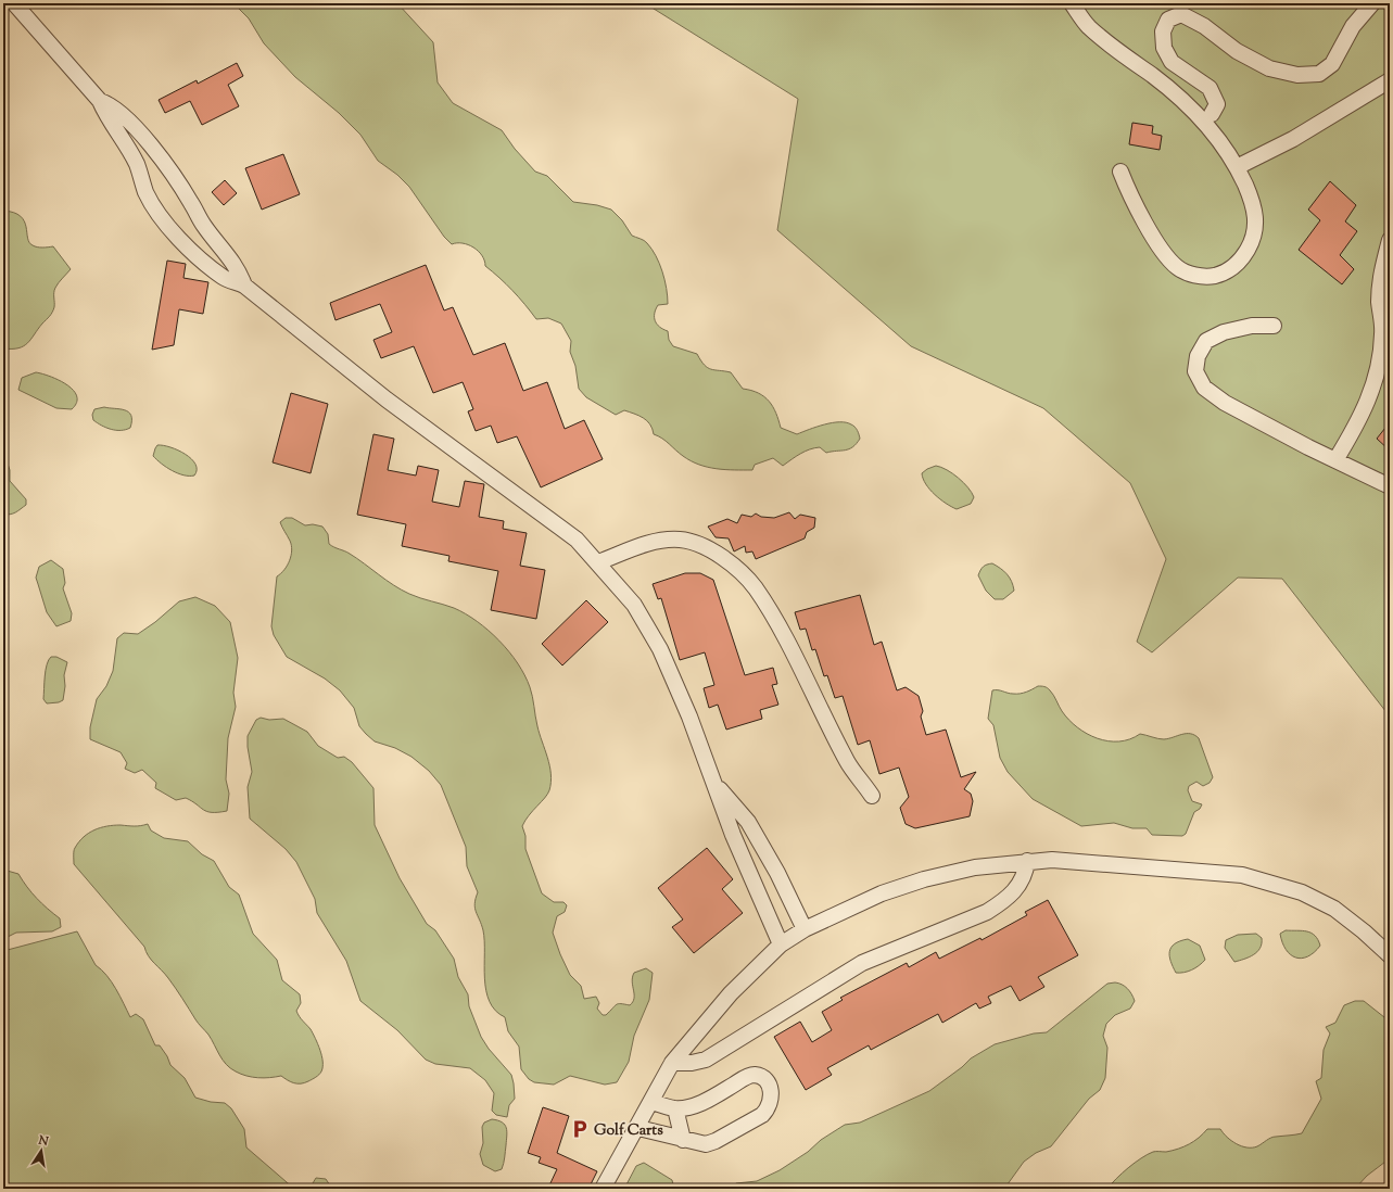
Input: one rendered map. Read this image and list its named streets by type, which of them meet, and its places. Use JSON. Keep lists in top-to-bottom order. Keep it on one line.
{"places":{"parking":["Golf Carts"]},"north":"top"}
